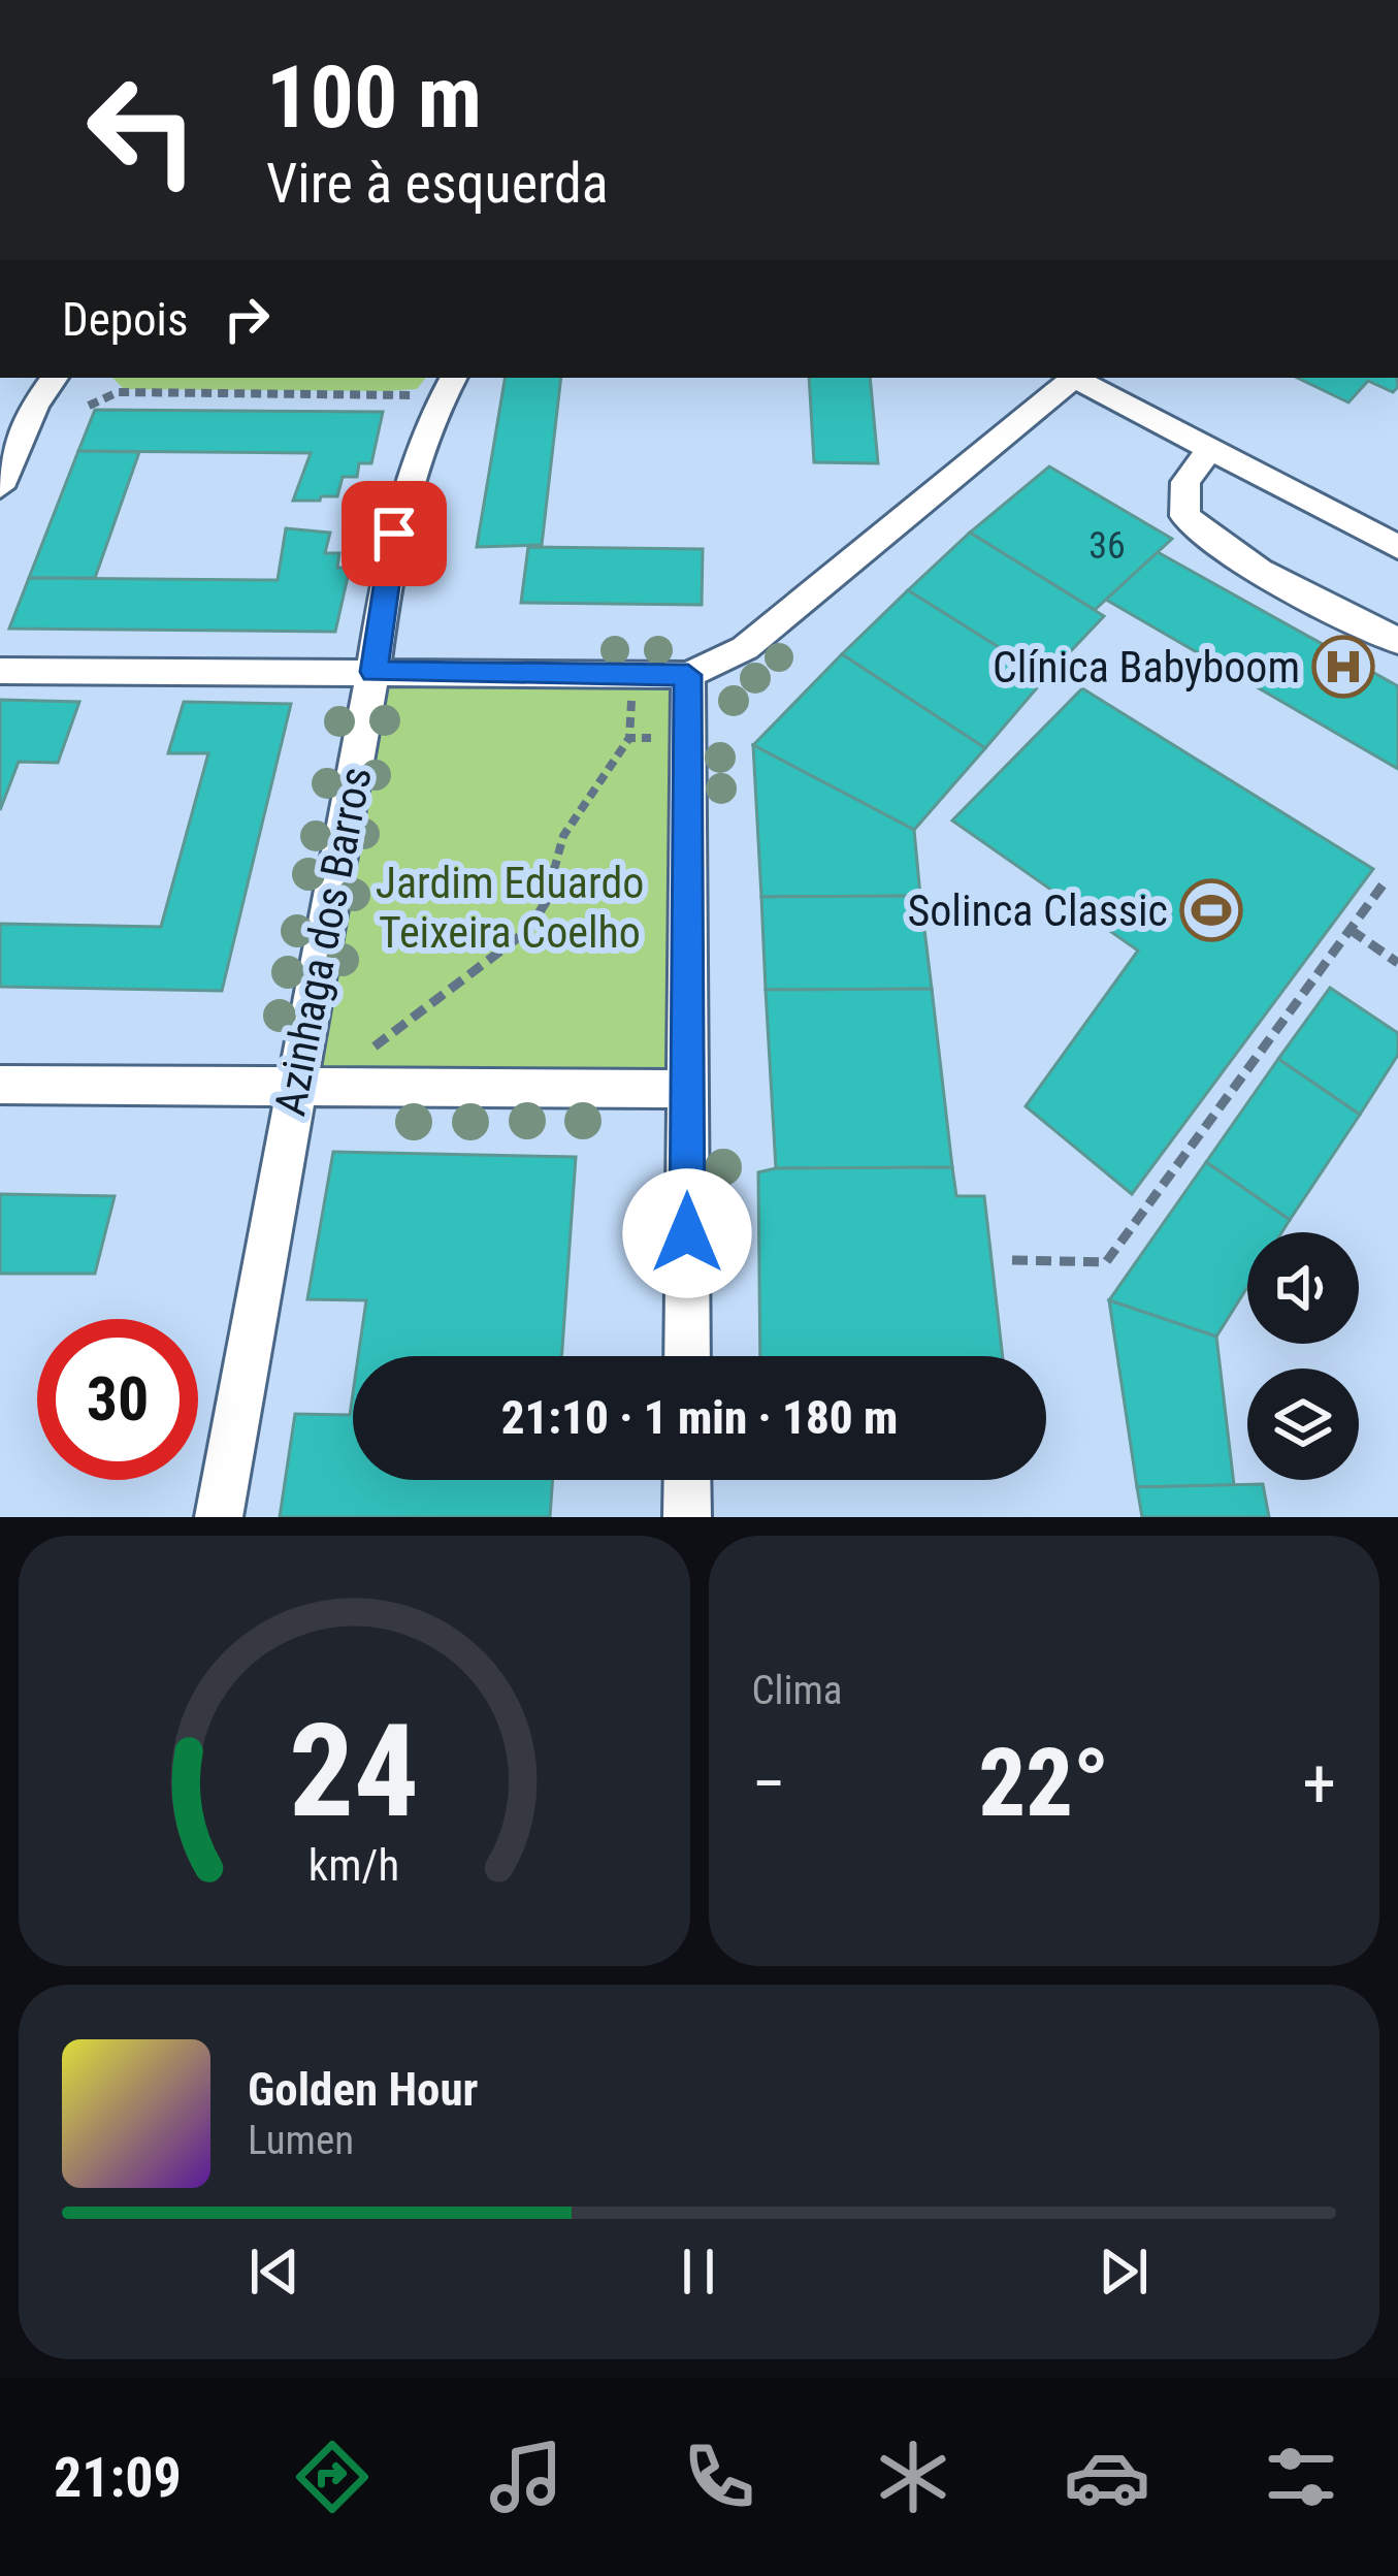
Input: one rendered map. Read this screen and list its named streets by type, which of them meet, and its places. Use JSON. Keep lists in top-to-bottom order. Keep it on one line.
{"streets":{"street":["Azinhaga dos Barros"]},"parks":["Jardim Eduardo Teixeira Coelho"],"places":{"hospital":["Clínica Babyboom"],"sports":["Solinca Classic"]},"house_numbers":["36"],"page":{"turn":["100 m","Vire à esquerda"],"then":"Depois","limit":"30","trip":"21:10 · 1 min · 180 m","tile":"Clima","heat":["−","22°","+"],"song":["Golden Hour","Lumen"],"tabs":"21:09","gauge":["24","km/h"]}}
